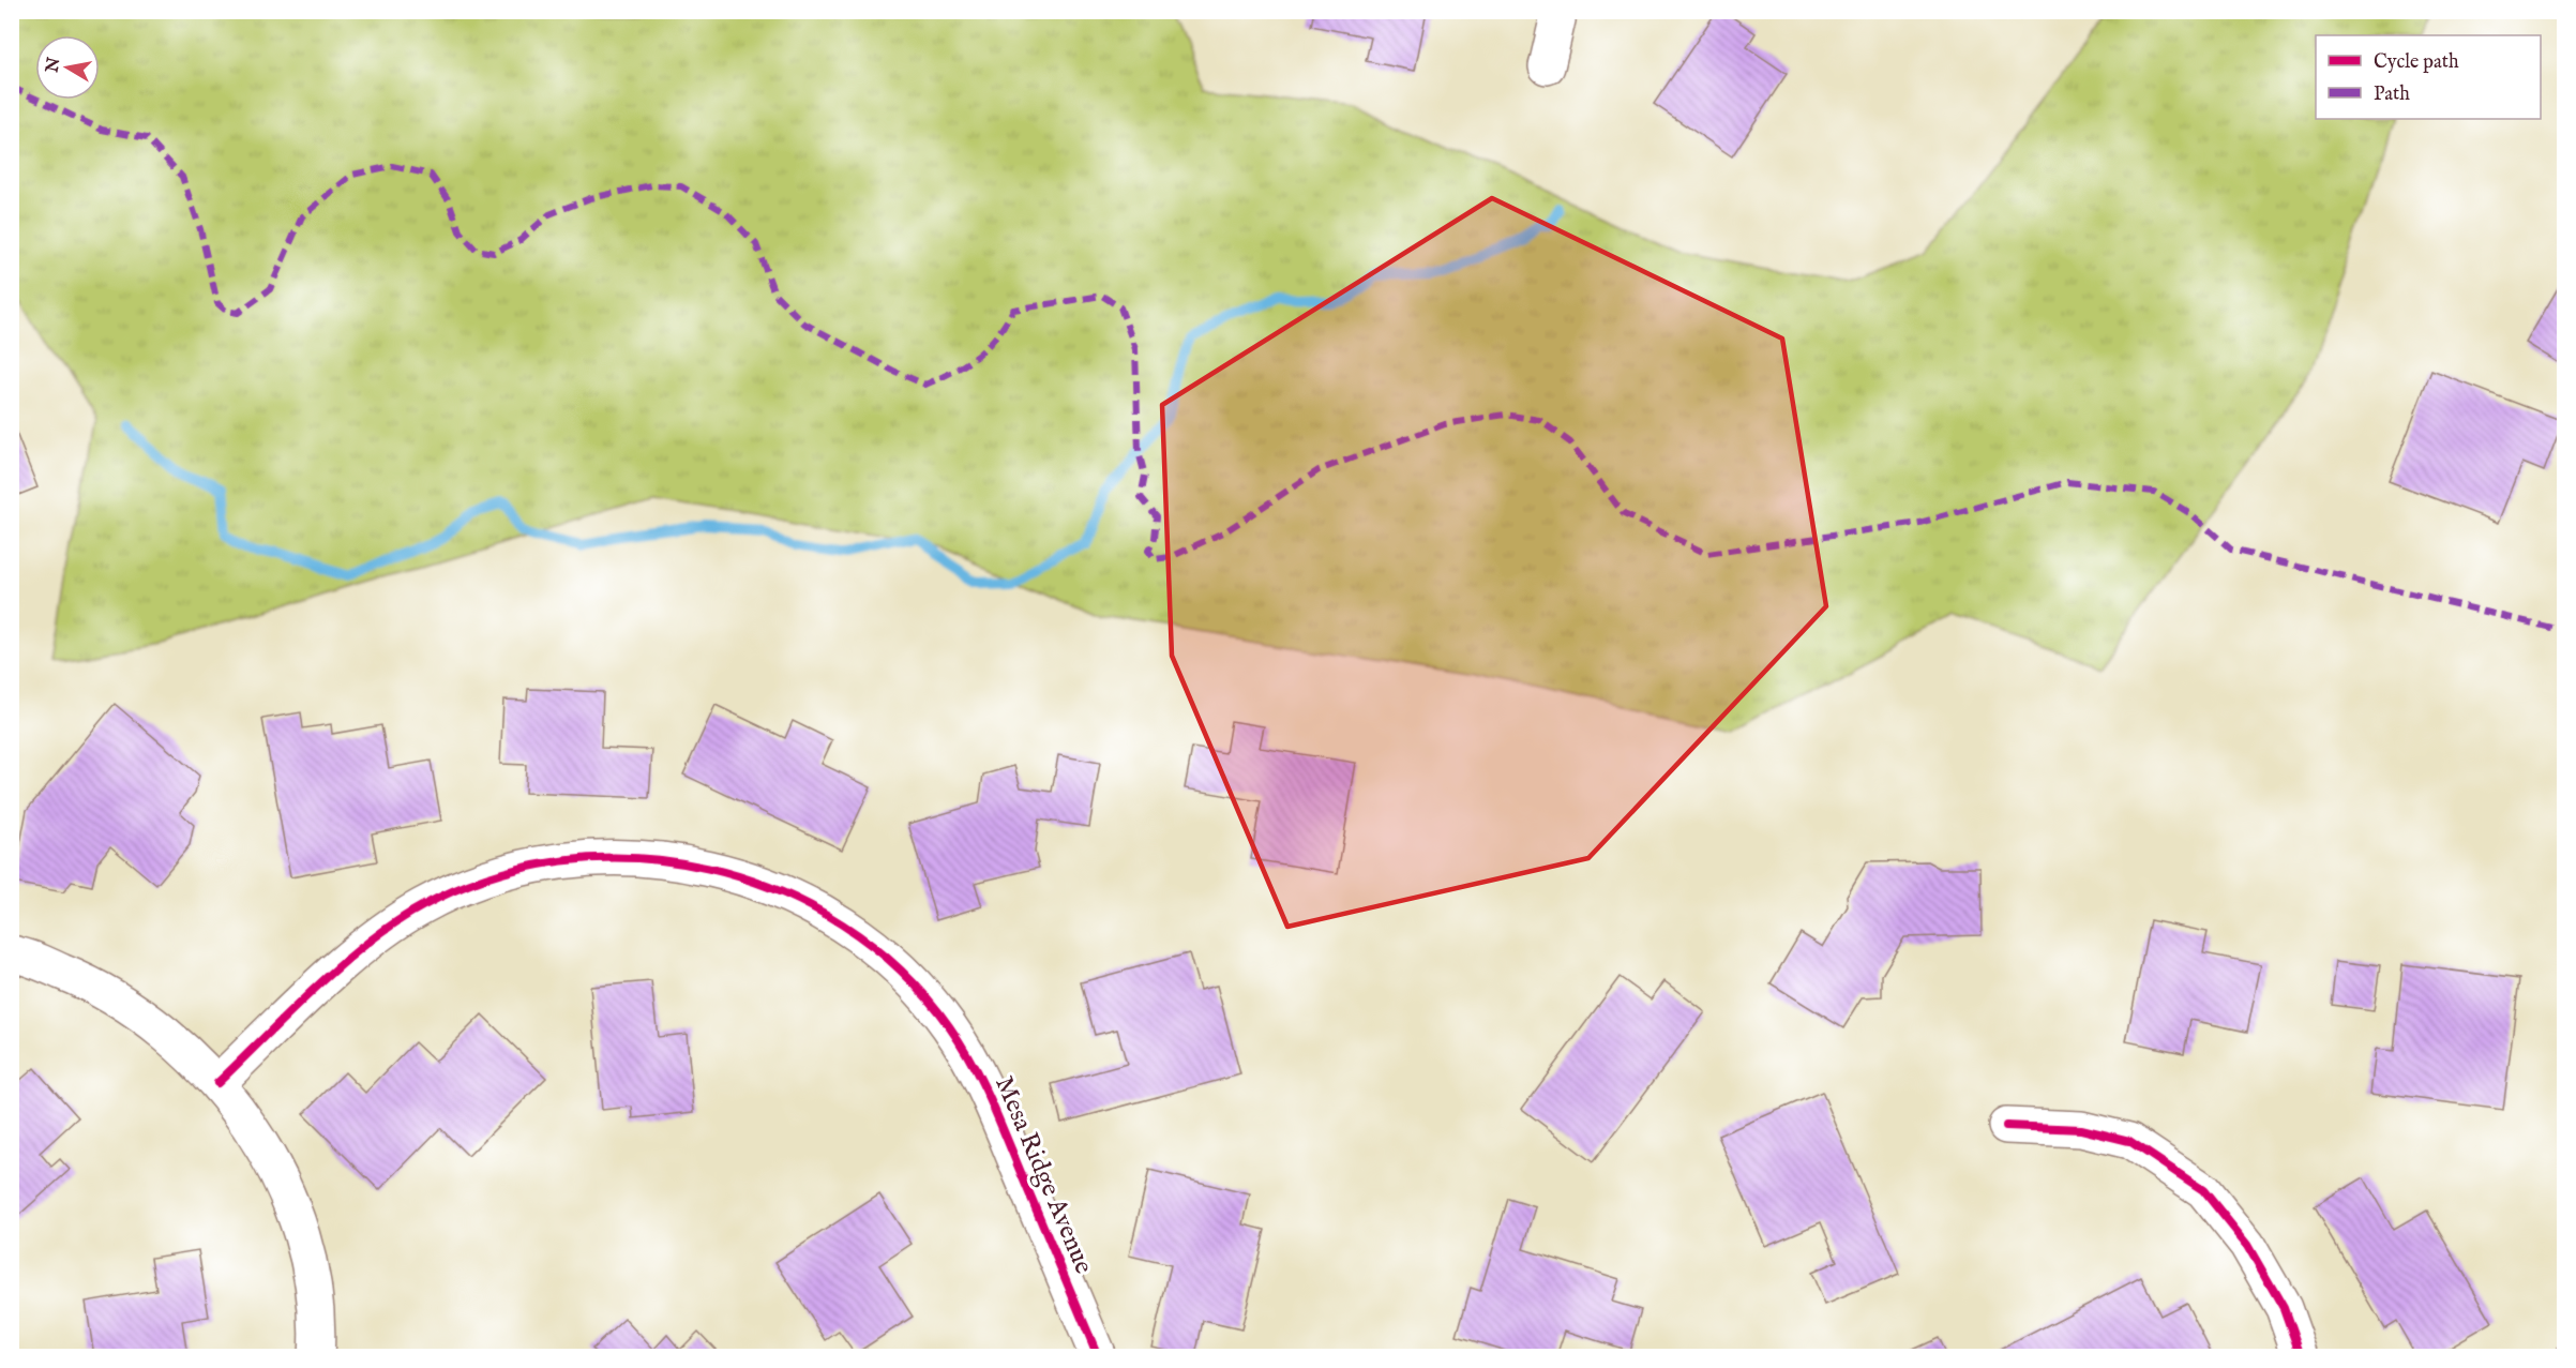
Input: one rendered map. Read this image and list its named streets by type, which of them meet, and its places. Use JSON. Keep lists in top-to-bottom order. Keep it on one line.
{"streets":{"street":["Mesa Ridge Avenue"]},"legend":["Cycle path","Path"],"north":"left"}
